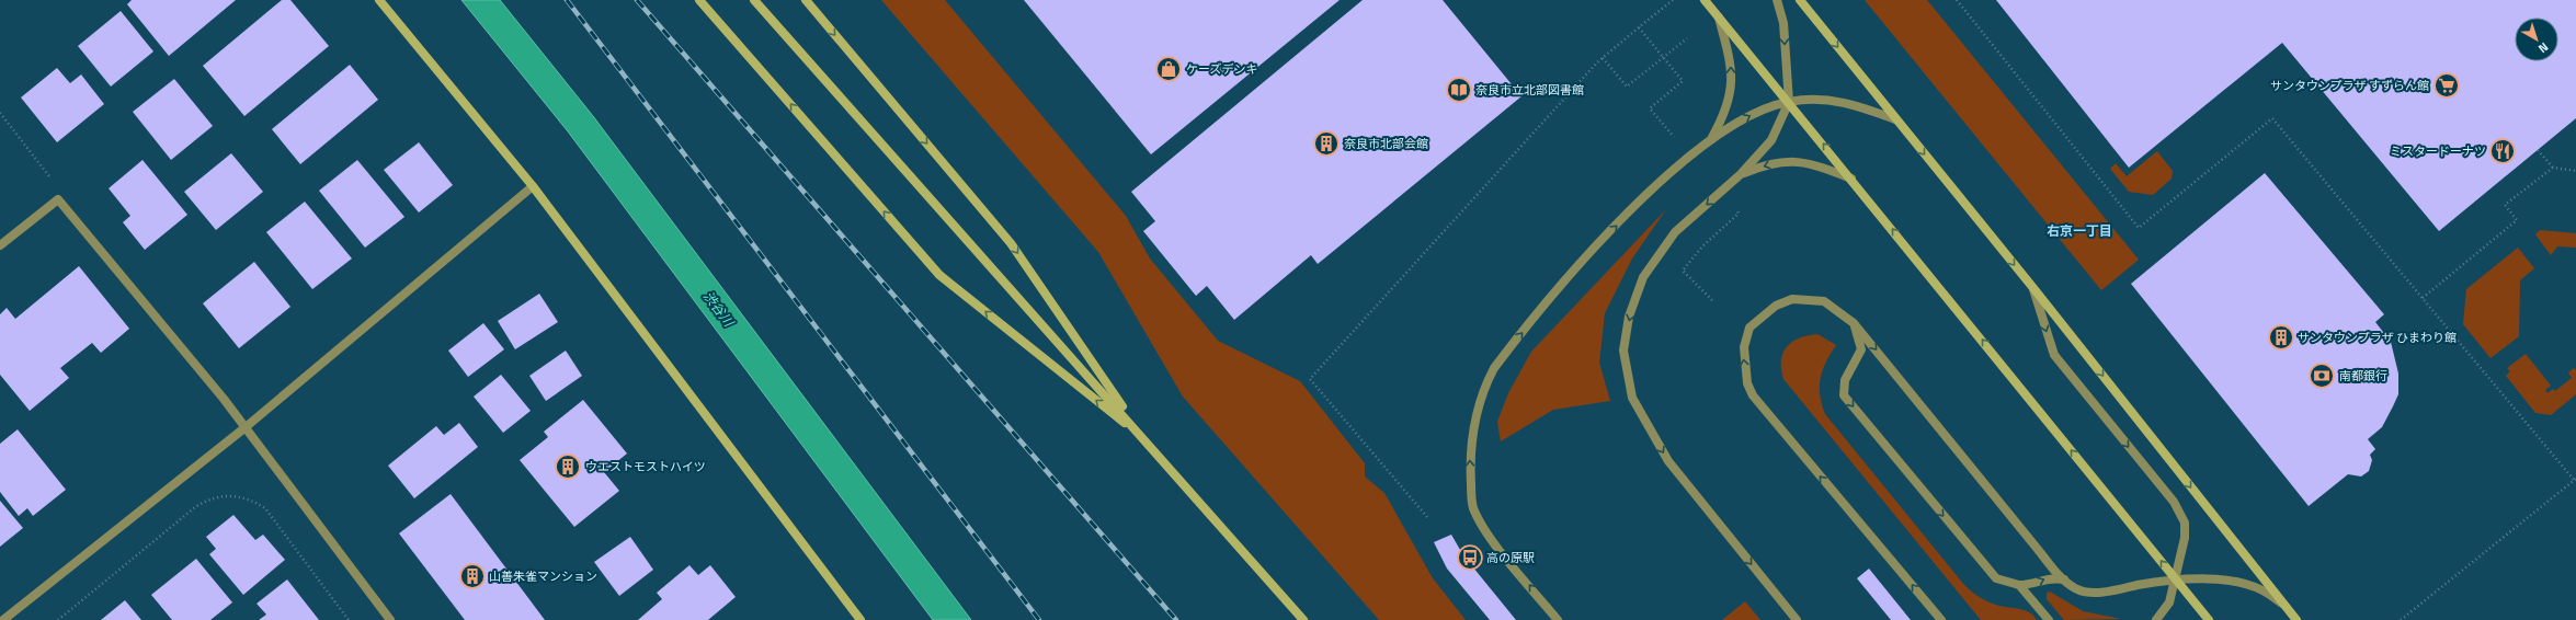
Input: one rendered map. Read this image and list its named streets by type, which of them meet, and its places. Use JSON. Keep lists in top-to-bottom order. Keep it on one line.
{"districts":["右京一丁目"],"water":["渋谷川"],"places":{"shop":["ケーズデンキ"],"supermarket":["サンタウンプラザ すずらん館"],"library":["奈良市立北部図書館"],"building":["奈良市北部会館","サンタウンプラザ ひまわり館","ウエストモストハイツ","山善朱雀マンション"],"restaurant":["ミスタードーナツ"],"bank":["南都銀行"],"bus stop":["高の原駅"]},"north":"bottom right"}
